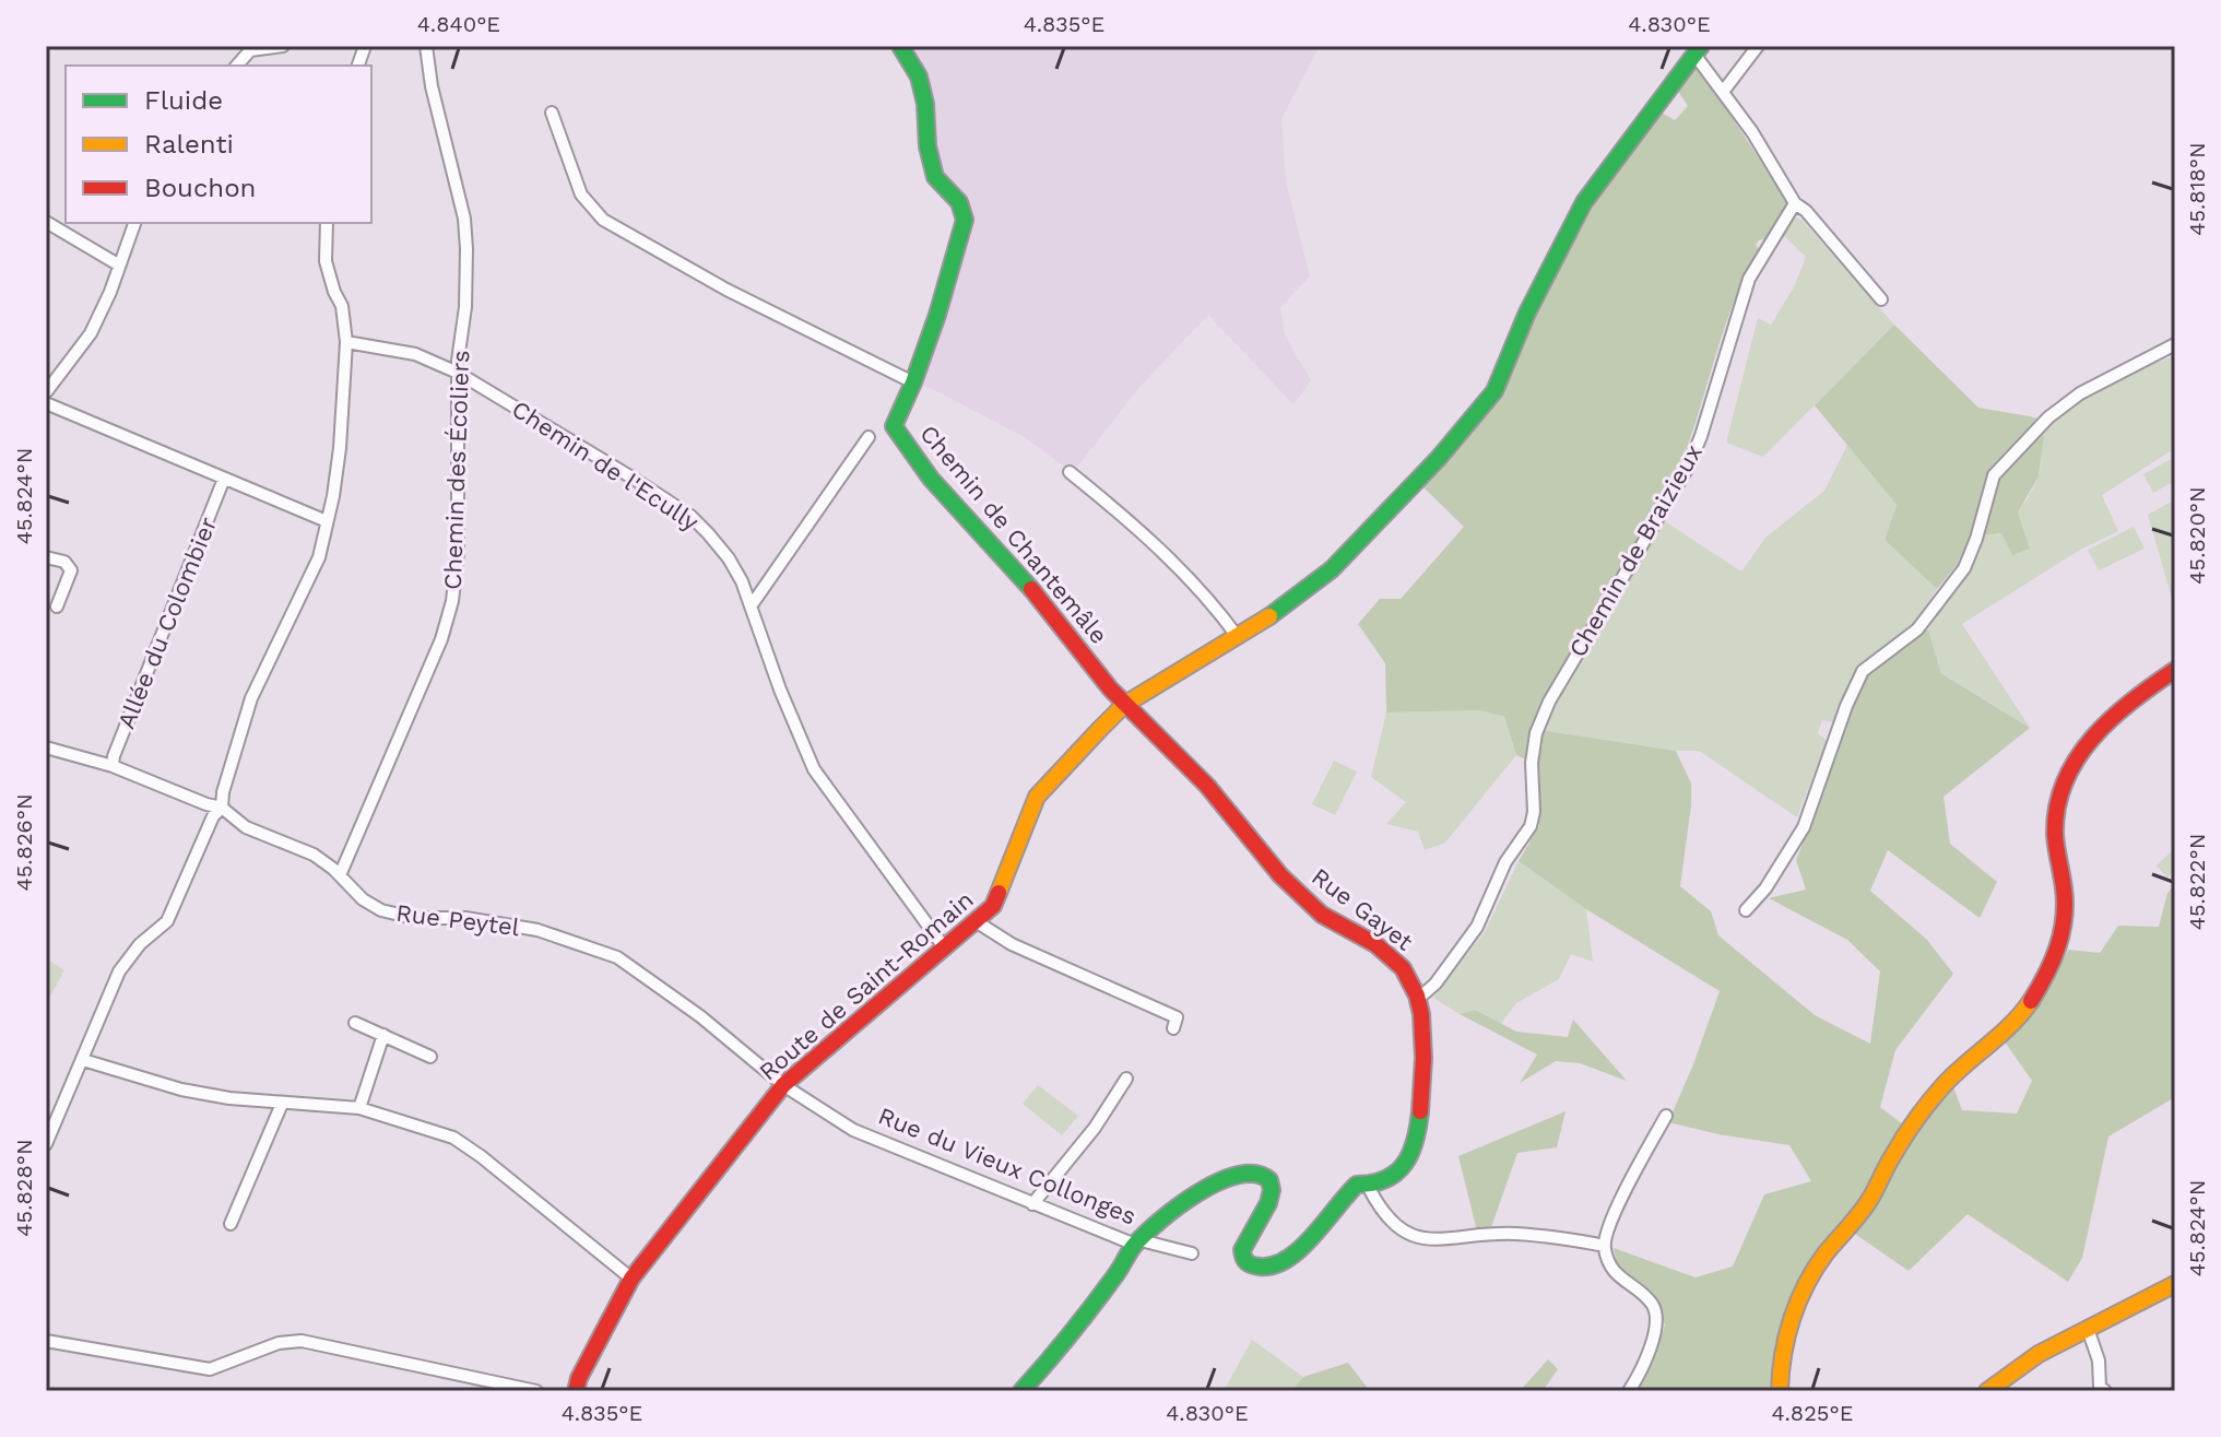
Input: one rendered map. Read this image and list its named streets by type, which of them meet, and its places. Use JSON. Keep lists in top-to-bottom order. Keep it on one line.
{"streets":{"street":["Chemin de l'Ecully","Chemin des Écoliers","Chemin de Chantemâle","Chemin de Braizieux","Allée du Colombier","Rue Gayet","Rue Peytel","Route de Saint-Romain","Rue du Vieux Collonges"]},"crossings":[["Chemin de l'Ecully","Chemin des Écoliers"],["Chemin de l'Ecully","Route de Saint-Romain"],["Chemin des Écoliers","Rue Peytel"],["Chemin de Chantemâle","Rue Gayet"],["Chemin de Chantemâle","Route de Saint-Romain"],["Chemin de Braizieux","Rue Gayet"],["Allée du Colombier","Rue Peytel"],["Rue Gayet","Route de Saint-Romain"],["Rue Gayet","Rue du Vieux Collonges"],["Rue Peytel","Route de Saint-Romain"],["Rue Peytel","Rue du Vieux Collonges"],["Route de Saint-Romain","Rue du Vieux Collonges"]],"legend":["Fluide","Ralenti","Bouchon"],"coordinates":["4.840°E","4.835°E","4.830°E","45.818°N","45.824°N","45.820°N","45.826°N","45.822°N","45.828°N","4.825°E"]}
